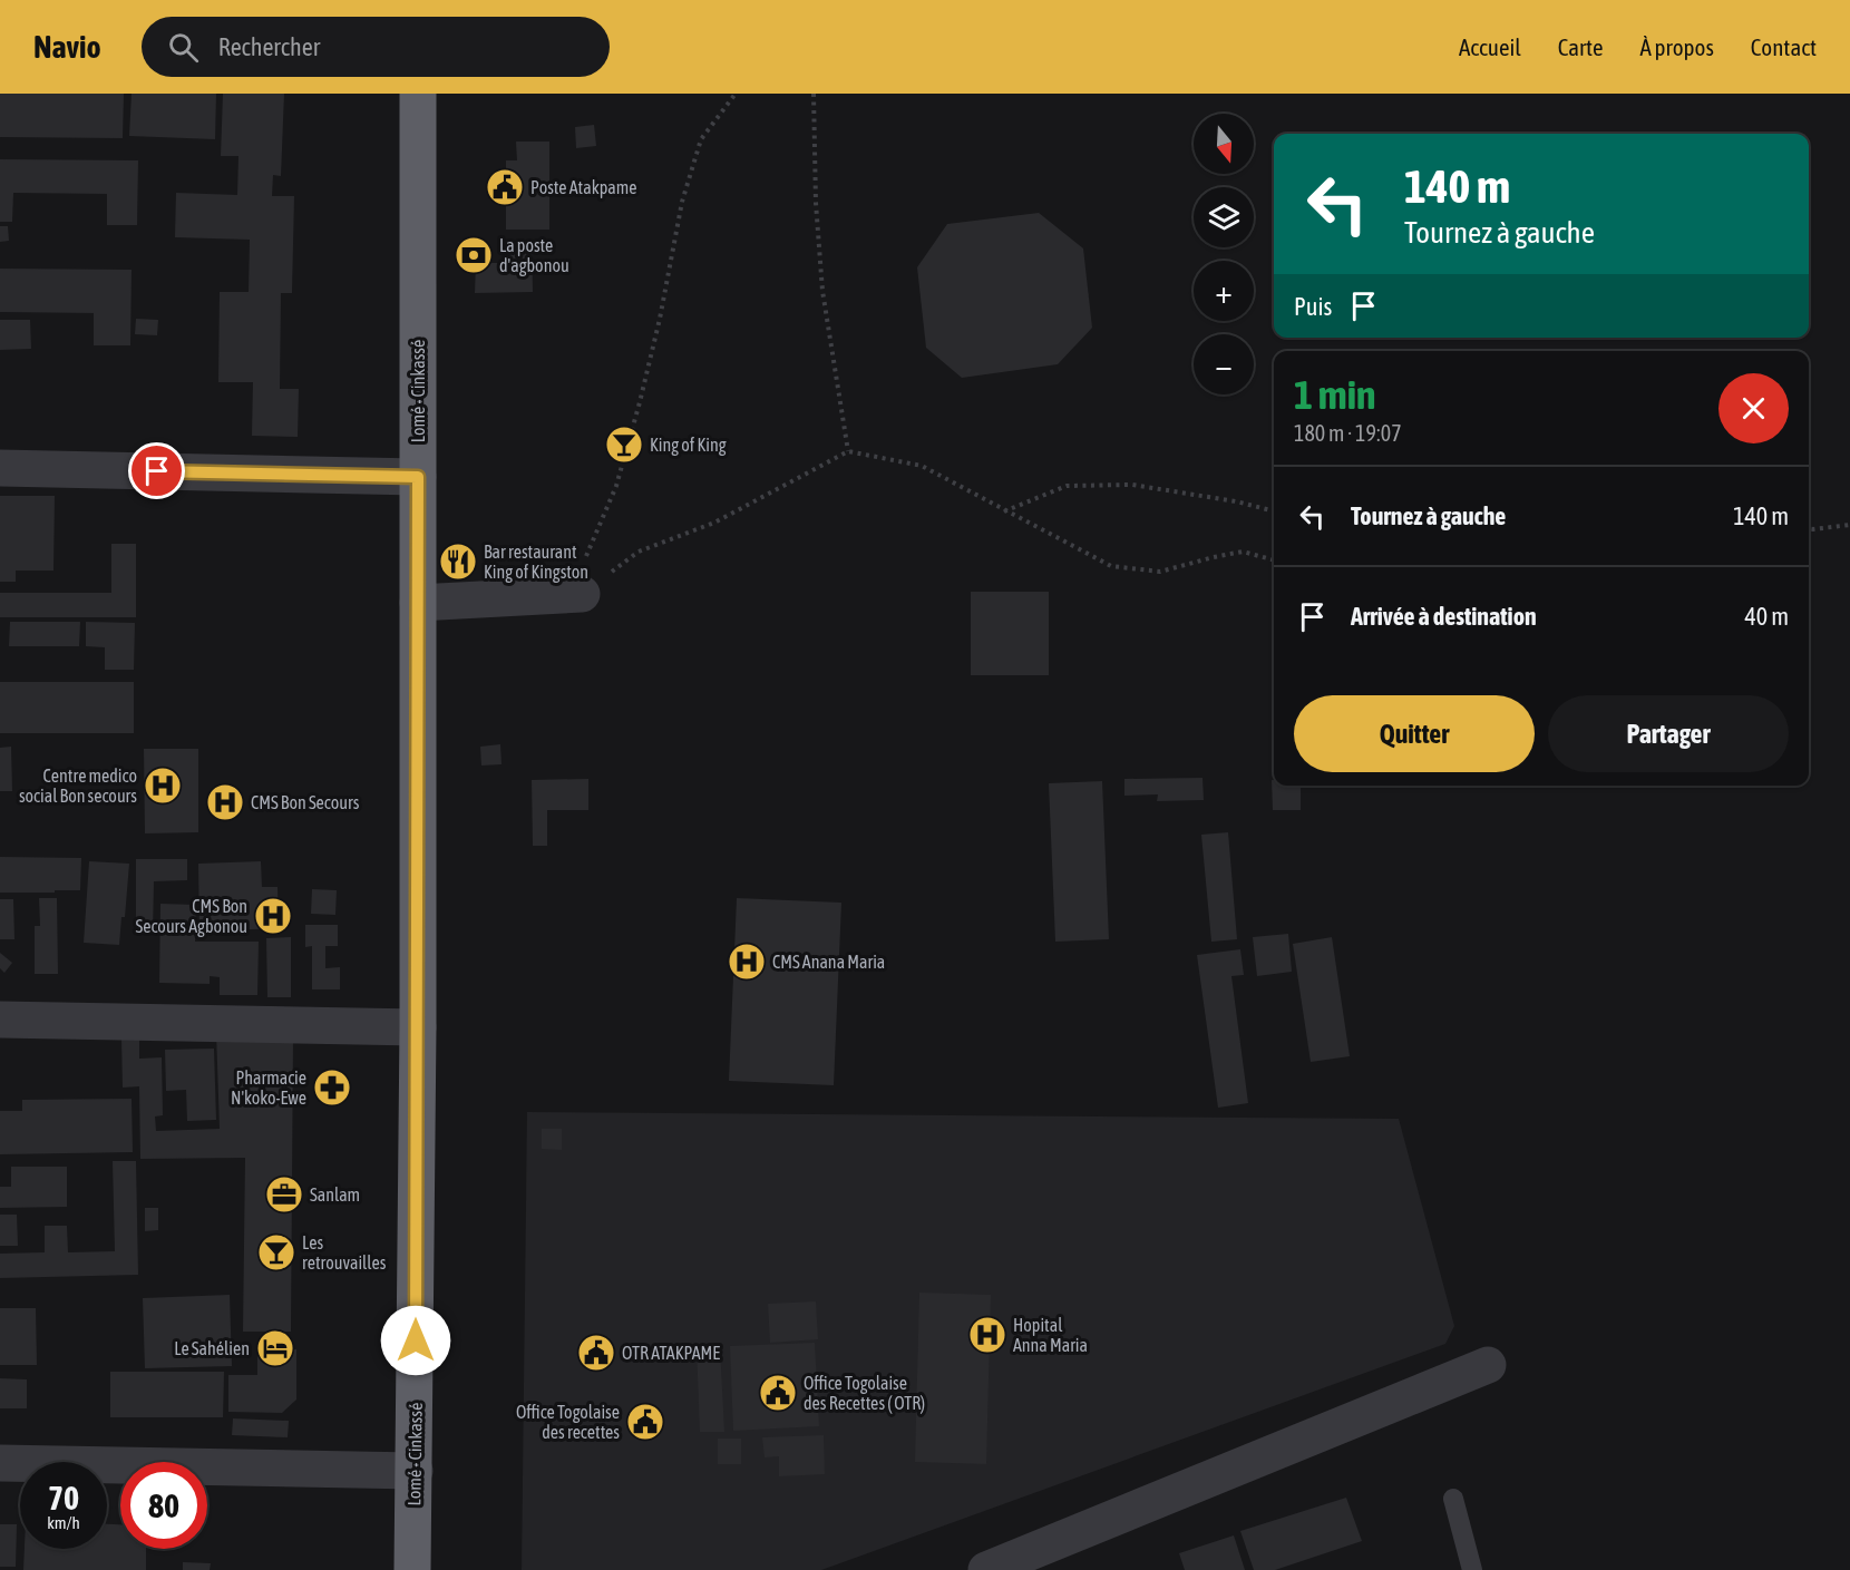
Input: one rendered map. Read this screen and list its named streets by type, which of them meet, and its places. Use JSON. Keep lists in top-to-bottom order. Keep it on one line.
{"streets":{"highway":["Lomé - Cinkassé"]},"places":{"public building":["Poste Atakpame","OTR ATAKPAME","Office Togolaise des Recettes ( OTR)","Office Togolaise des recettes"],"bank":["La poste d'agbonou"],"bar":["King of King","Les retrouvailles"],"restaurant":["Bar restaurant King of Kingston"],"hospital":["Centre medico social Bon secours","CMS Bon Secours","CMS Bon Secours Agbonou","CMS Anana Maria","Hopital Anna Maria"],"pharmacy":["Pharmacie N'koko-Ewe"],"office":["Sanlam"],"hotel":["Le Sahélien"]},"north":"bottom","page":{"header":"Navio","search":"Rechercher","nav":["Accueil","Carte","À propos","Contact"],"map_buttons":["+","−"],"turn":["140 m","Tournez à gauche"],"then":"Puis","heading":["1 min","180 m · 19:07"],"list":[{"name":"Tournez à gauche","value":"140 m"},{"name":"Arrivée à destination","value":"40 m"}],"buttons":["Quitter","Partager"],"speed":"70 km/h","limit":"80"}}
